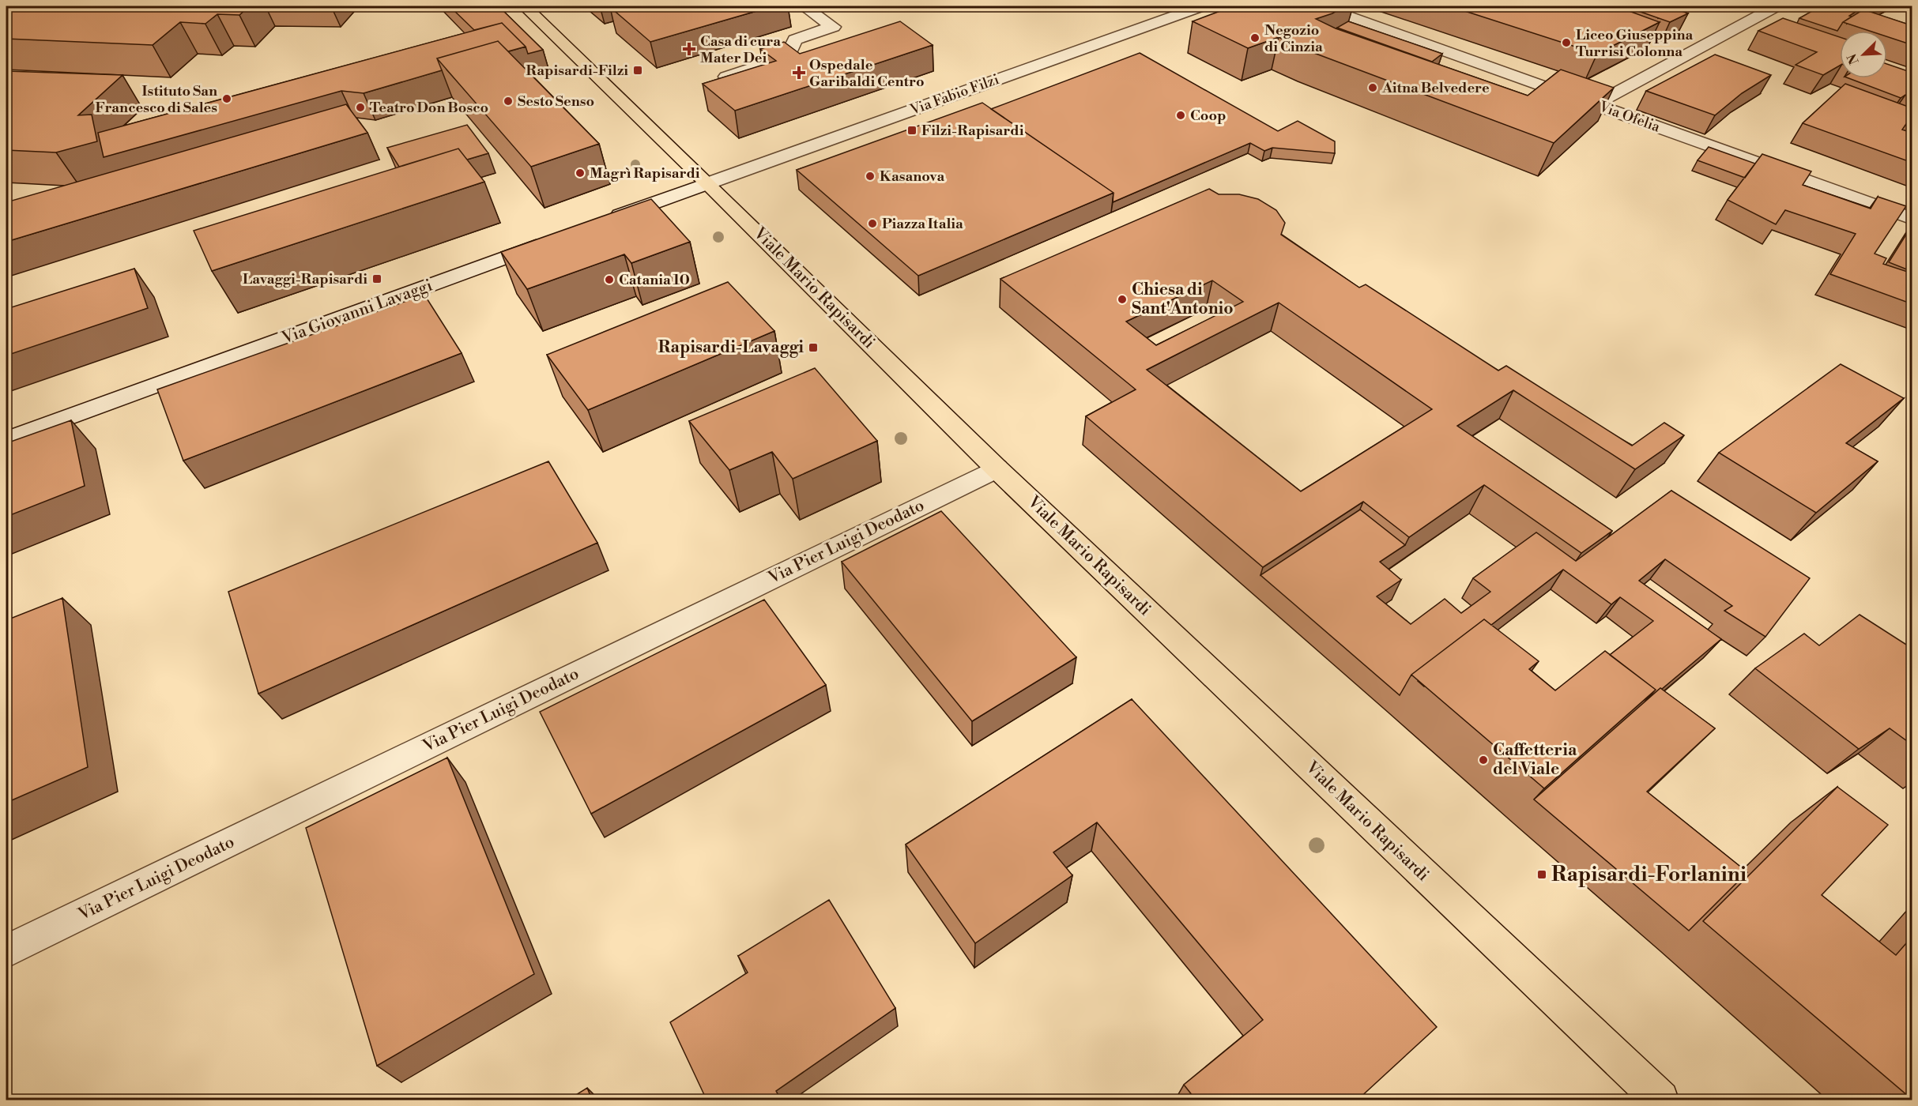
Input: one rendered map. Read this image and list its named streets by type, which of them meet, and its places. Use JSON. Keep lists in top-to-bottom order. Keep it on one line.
{"streets":{"main road":["Viale Mario Rapisardi"],"street":["Via Fabio Filzi","Via Ofelia","Via Giovanni Lavaggi","Via Pier Luigi Deodato"]},"crossings":[["Via Fabio Filzi","Viale Mario Rapisardi"],["Viale Mario Rapisardi","Via Pier Luigi Deodato"]],"places":{"other":["Negozio di Cinzia","Liceo Giuseppina Turrisi Colonna","Aitna Belvedere","Istituto San Francesco di Sales","Sesto Senso","Teatro Don Bosco","Coop","Magrì Rapisardi","Kasanova","Piazza Italia","Catania 10","Chiesa di Sant'Antonio","Caffetteria del Viale"],"health":["Casa di cura Mater Dei","Ospedale Garibaldi Centro"],"transit":["Rapisardi-Filzi","Filzi-Rapisardi","Lavaggi-Rapisardi","Rapisardi-Lavaggi","Rapisardi-Forlanini"]},"north":"bottom left"}
